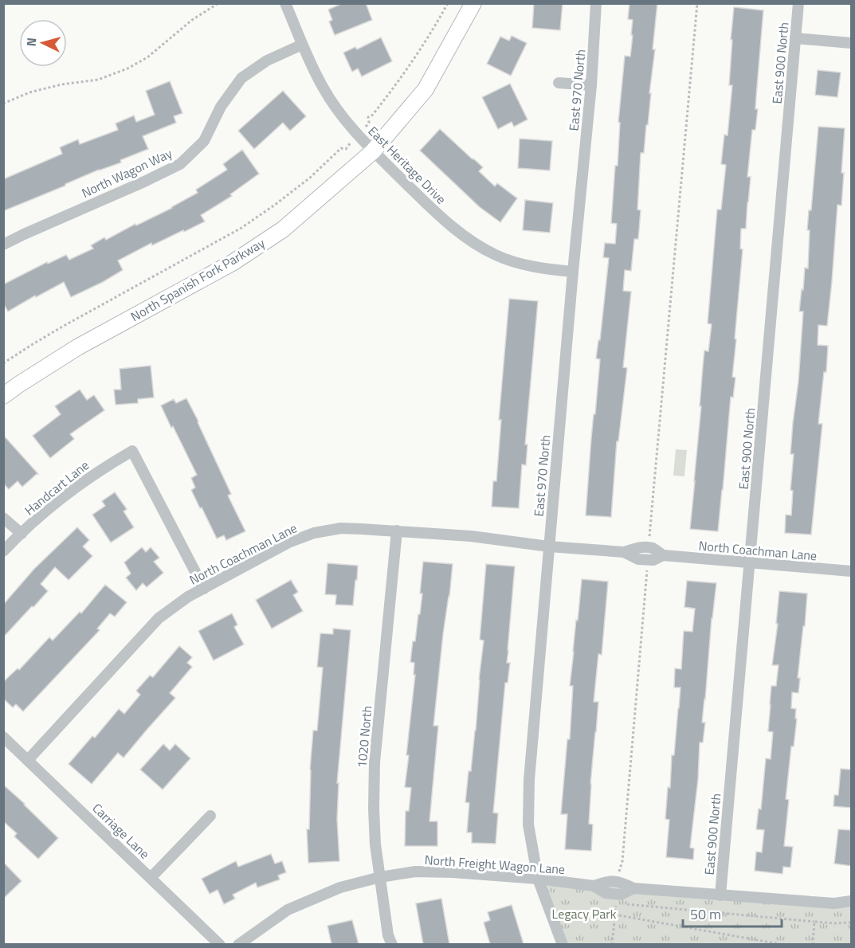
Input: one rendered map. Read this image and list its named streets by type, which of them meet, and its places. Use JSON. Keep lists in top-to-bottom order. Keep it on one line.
{"streets":{"street":["East 900 North","East 970 North","East Heritage Drive","North Wagon Way","North Spanish Fork Parkway","Handcart Lane","North Coachman Lane","1020 North","Carriage Lane","North Freight Wagon Lane"]},"crossings":[["East 900 North","North Coachman Lane"],["East 900 North","North Freight Wagon Lane"],["East 970 North","East Heritage Drive"],["East 970 North","North Coachman Lane"],["East 970 North","North Freight Wagon Lane"],["East Heritage Drive","North Wagon Way"],["East Heritage Drive","North Spanish Fork Parkway"],["Handcart Lane","North Coachman Lane"],["North Coachman Lane","1020 North"],["North Coachman Lane","Carriage Lane"],["1020 North","North Freight Wagon Lane"]],"parks":["Legacy Park"],"scale_bar":"50 m","north":"left"}
